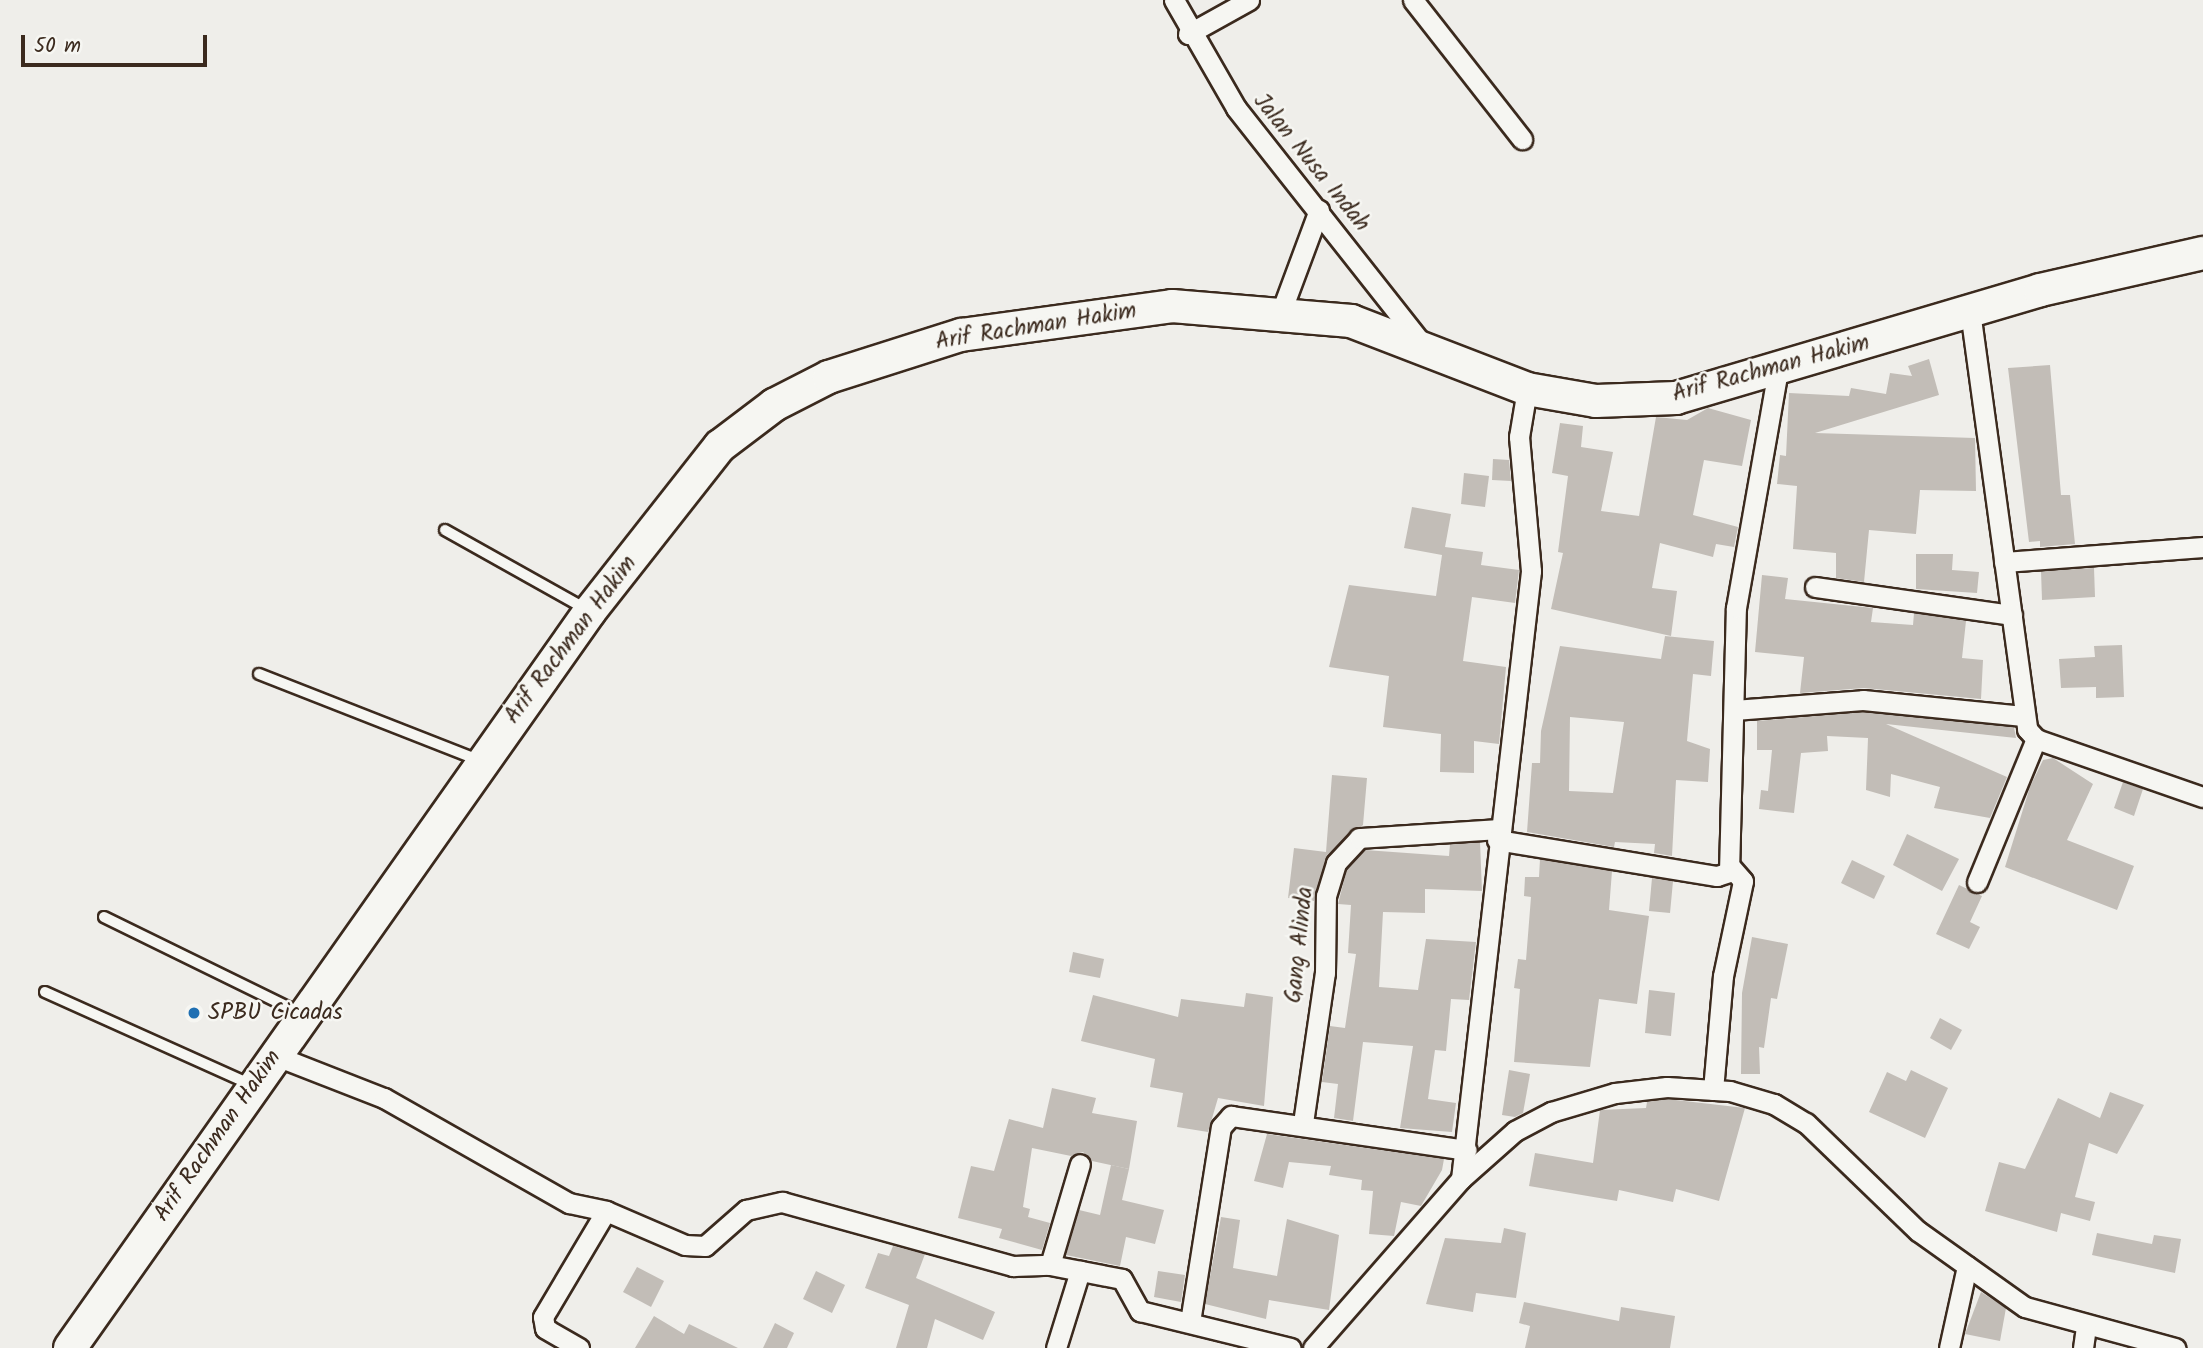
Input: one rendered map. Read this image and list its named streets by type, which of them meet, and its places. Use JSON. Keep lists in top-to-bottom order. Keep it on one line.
{"streets":{"main road":["Arif Rachman Hakim"],"street":["Jalan Nusa Indah","Gang Alinda"]},"crossings":[["Jalan Nusa Indah","Arif Rachman Hakim"]],"places":["SPBU Cicadas"],"scale_bar":"50 m"}
